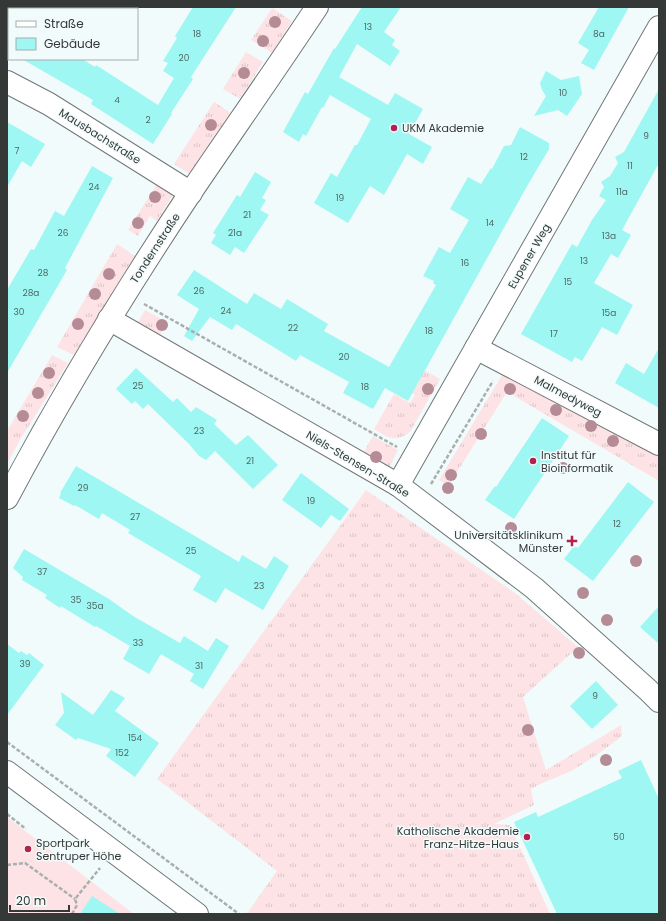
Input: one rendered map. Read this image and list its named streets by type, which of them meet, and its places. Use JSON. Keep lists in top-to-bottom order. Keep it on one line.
{"streets":{"street":["Mausbachstraße","Tondernstraße","Eupener Weg","Malmedyweg","Niels-Stensen-Straße"]},"crossings":[["Mausbachstraße","Tondernstraße"],["Tondernstraße","Niels-Stensen-Straße"],["Eupener Weg","Malmedyweg"],["Eupener Weg","Niels-Stensen-Straße"]],"places":{"other":["UKM Akademie","Institut für Bioinformatik","Katholische Akademie Franz-Hitze-Haus","Sportpark Sentruper Höhe"],"health":["Universitätsklinikum Münster"]},"house_numbers":["13","18","8a","20","10","4","2","9","7","12","11","24","11a","19","21","14","26","21a","13a","13","16","28","15","26","28a","24","30","15a","22","18","17","20","25","18","23","21","29","19","27","12","25","37","23","35","35a","33","39","31","9","154","152","50"],"legend":["Straße","Gebäude"],"scale_bar":"20 m"}
